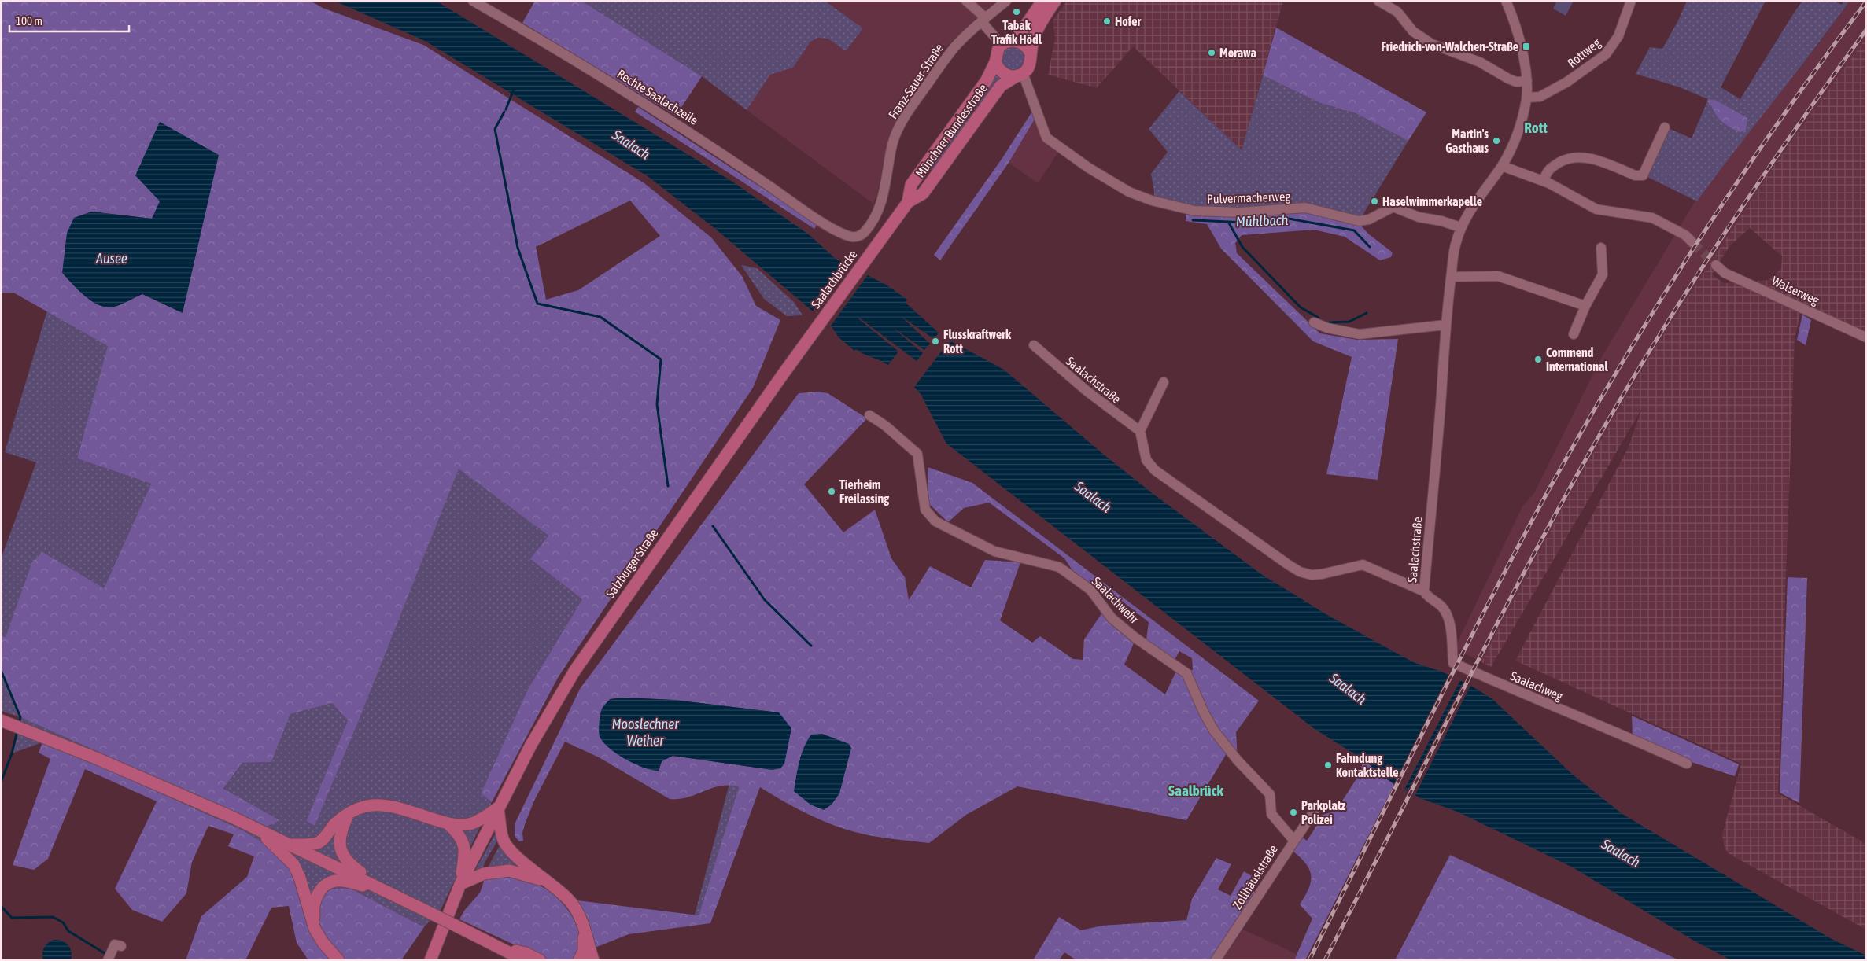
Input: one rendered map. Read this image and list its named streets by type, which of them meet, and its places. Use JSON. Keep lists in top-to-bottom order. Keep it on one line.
{"streets":{"main road":["Münchner Bundesstraße","Saalachbrücke","Salzburger Straße"],"street":["Rottweg","Franz-Sauer-Straße","Rechte Saalachzeile","Pulvermacherweg","Walserweg","Saalachstraße","Saalachwehr","Saalachweg","Zollhäuslstraße"]},"crossings":[["Rottweg","Saalachstraße"],["Franz-Sauer-Straße","Rechte Saalachzeile"],["Münchner Bundesstraße","Pulvermacherweg"],["Münchner Bundesstraße","Saalachbrücke"],["Pulvermacherweg","Saalachstraße"],["Saalachbrücke","Salzburger Straße"],["Saalachstraße","Saalachweg"],["Saalachwehr","Zollhäuslstraße"]],"districts":["Rott","Saalbrück"],"water":["Saalach","Mühlbach","Ausee","Mooslechner Weiher"],"places":{"other":["Tabak Trafik Hödl","Hofer","Morawa","Martin's Gasthaus","Haselwimmerkapelle","Flusskraftwerk Rott","Commend International","Tierheim Freilassing","Fahndung Kontaktstelle","Parkplatz Polizei"],"transit":["Friedrich-von-Walchen-Straße"]},"scale_bar":"100 m"}
